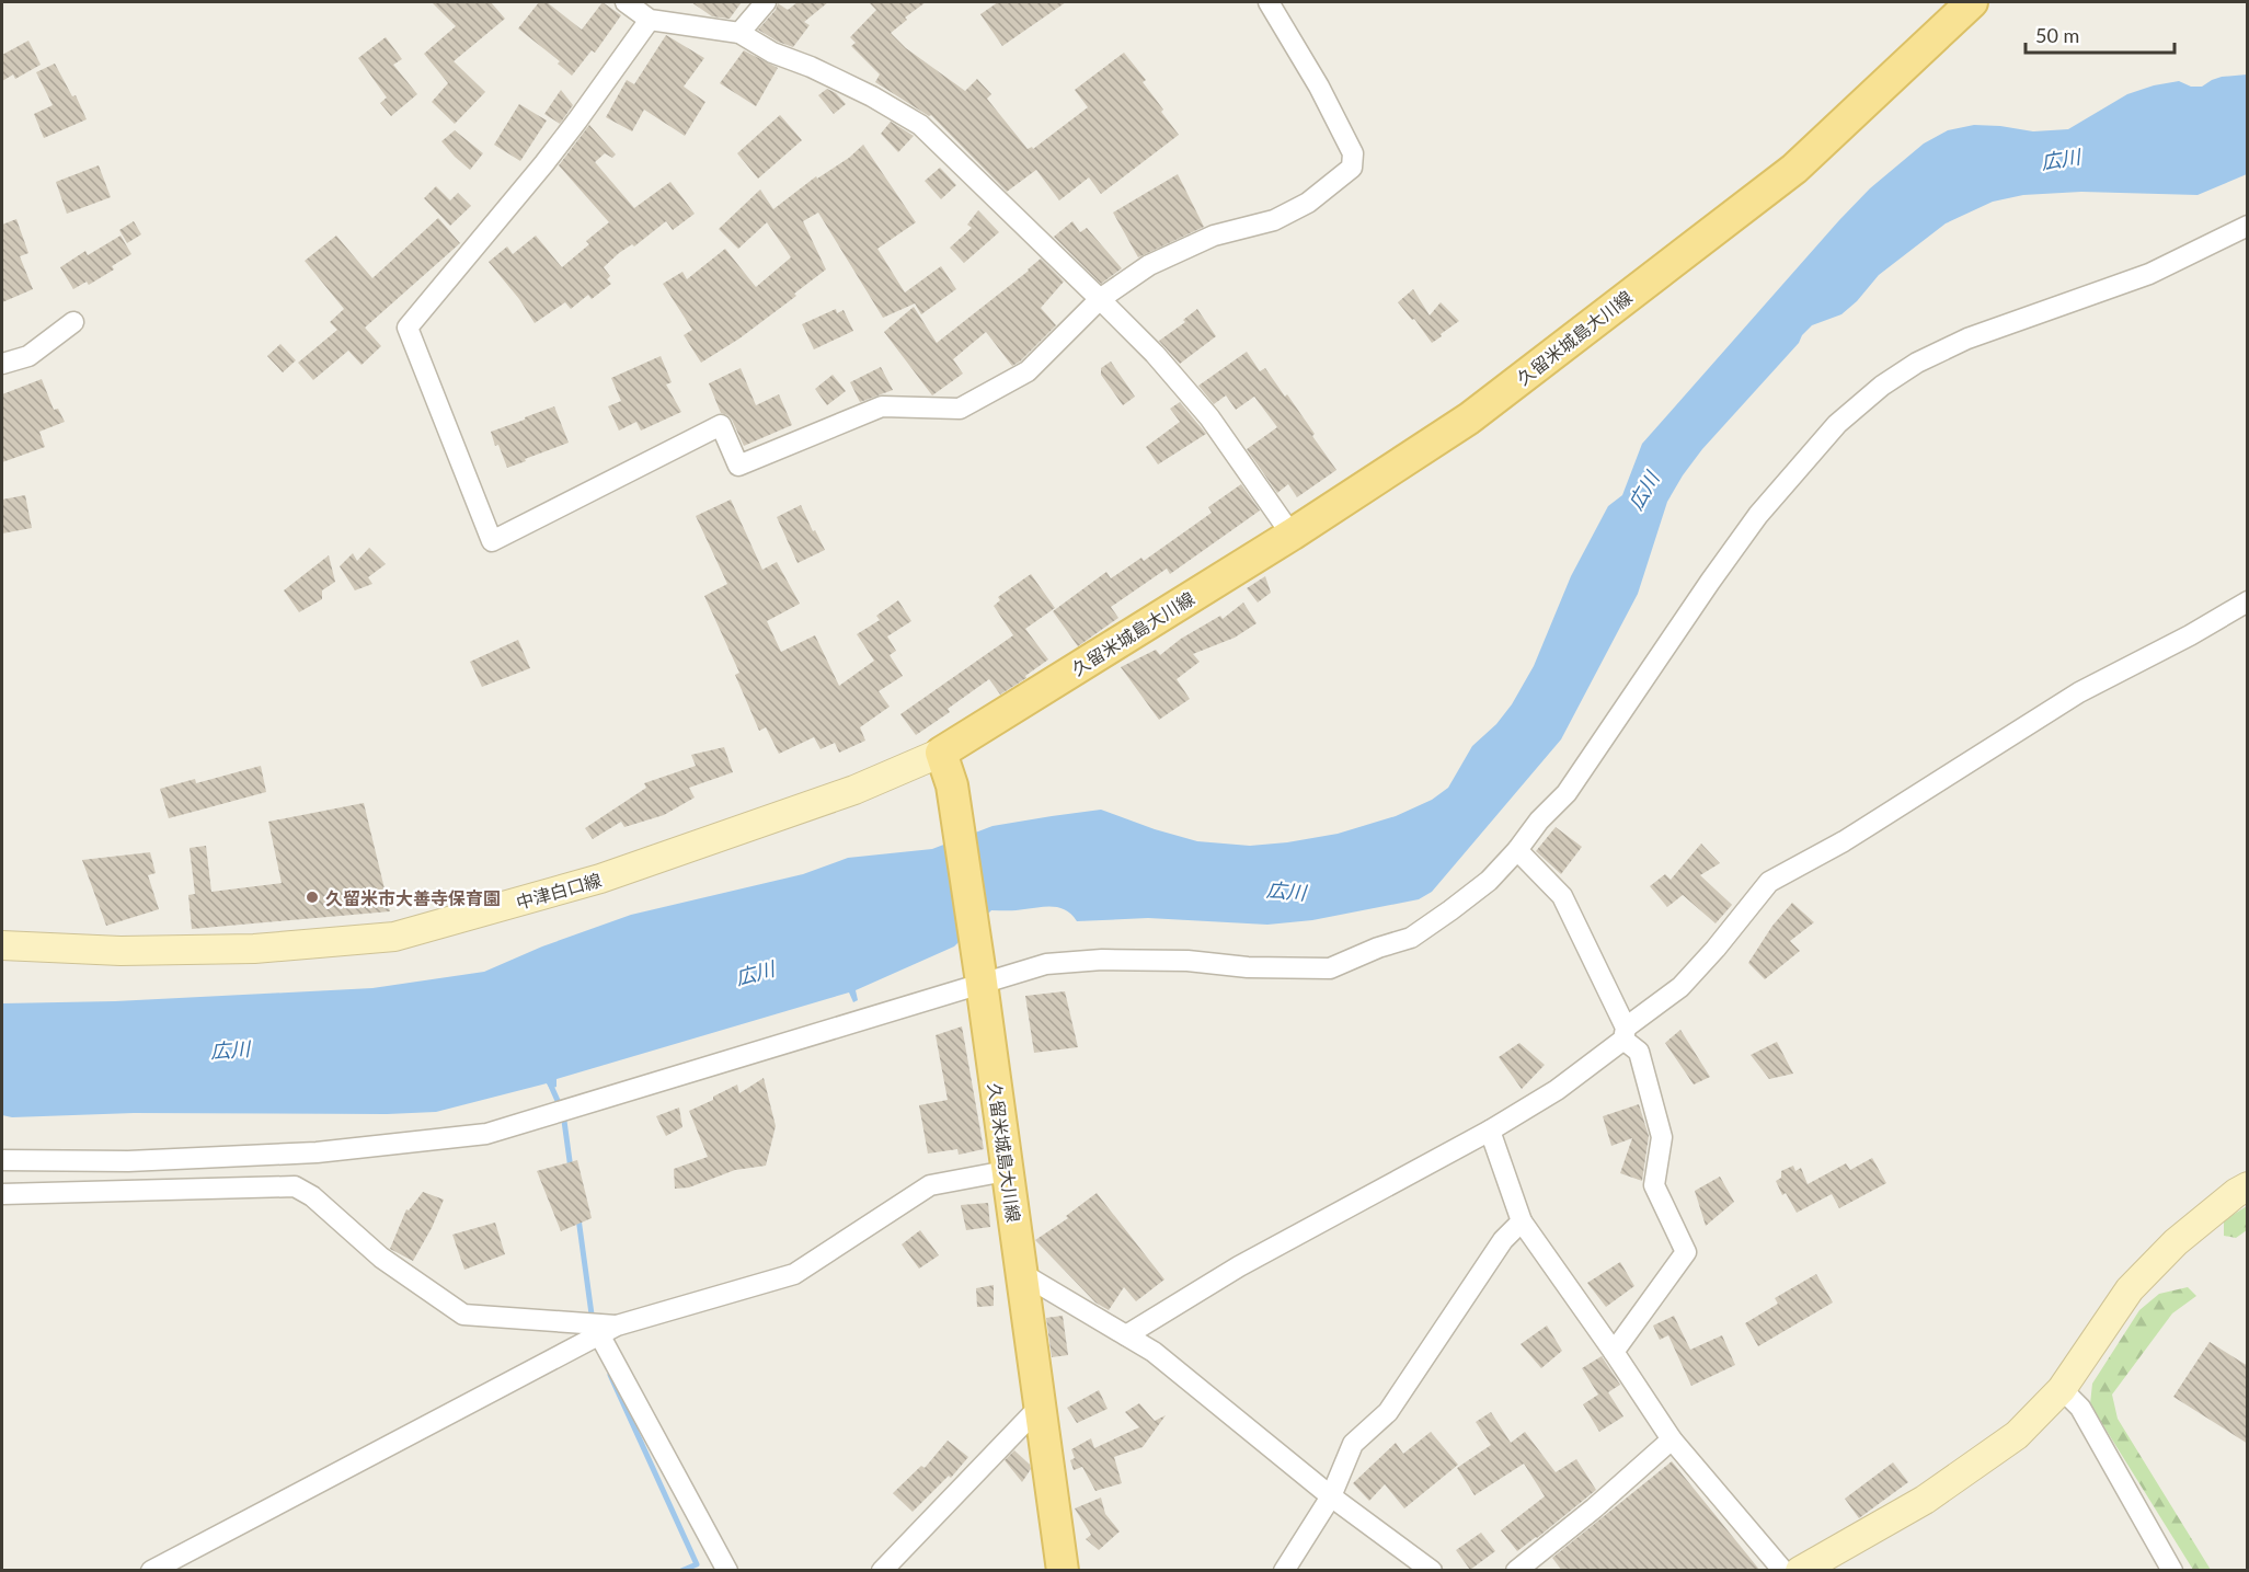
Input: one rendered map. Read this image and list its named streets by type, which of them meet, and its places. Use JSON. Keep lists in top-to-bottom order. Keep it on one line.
{"streets":{"main road":["久留米城島大川線","中津白口線"]},"crossings":[["久留米城島大川線","中津白口線"]],"water":["広川"],"places":["久留米市大善寺保育園"],"scale_bar":"50 m"}
